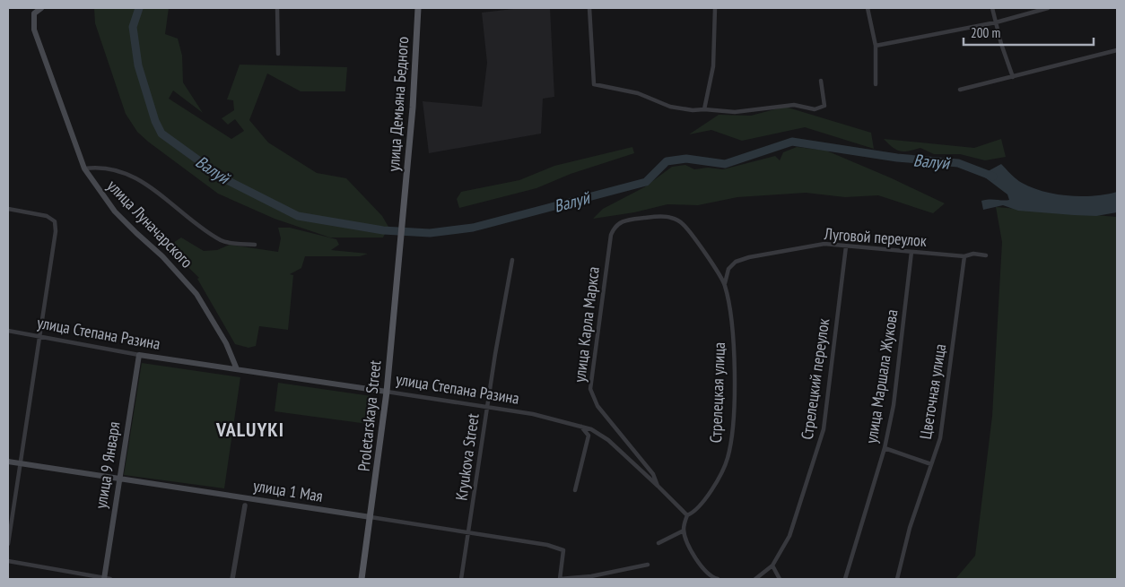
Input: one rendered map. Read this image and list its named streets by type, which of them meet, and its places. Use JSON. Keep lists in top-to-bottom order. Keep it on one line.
{"streets":{"main road":["улица Демьяна Бедного","улица Луначарского","улица Степана Разина","Proletarskaya Street","улица 9 Января","улица 1 Мая"],"street":["Луговой переулок","улица Карла Маркса","улица Маршала Жукова","Стрелецкий переулок","Цветочная улица","Стрелецкая улица","Kryukova Street"]},"crossings":[["улица Демьяна Бедного","Proletarskaya Street"],["улица Луначарского","улица Степана Разина"],["Луговой переулок","улица Карла Маркса"],["Луговой переулок","улица Маршала Жукова"],["Луговой переулок","Стрелецкий переулок"],["Луговой переулок","Цветочная улица"],["Луговой переулок","Стрелецкая улица"],["улица Карла Маркса","улица Степана Разина"],["улица Карла Маркса","Стрелецкая улица"],["улица Степана Разина","Стрелецкая улица"],["улица Степана Разина","Proletarskaya Street"],["улица Степана Разина","Kryukova Street"],["улица Степана Разина","улица 9 Января"],["Proletarskaya Street","улица 1 Мая"],["Kryukova Street","улица 1 Мая"],["улица 9 Января","улица 1 Мая"]],"districts":["VALUYKI"],"water":["Валуй"],"scale_bar":"200 m"}
